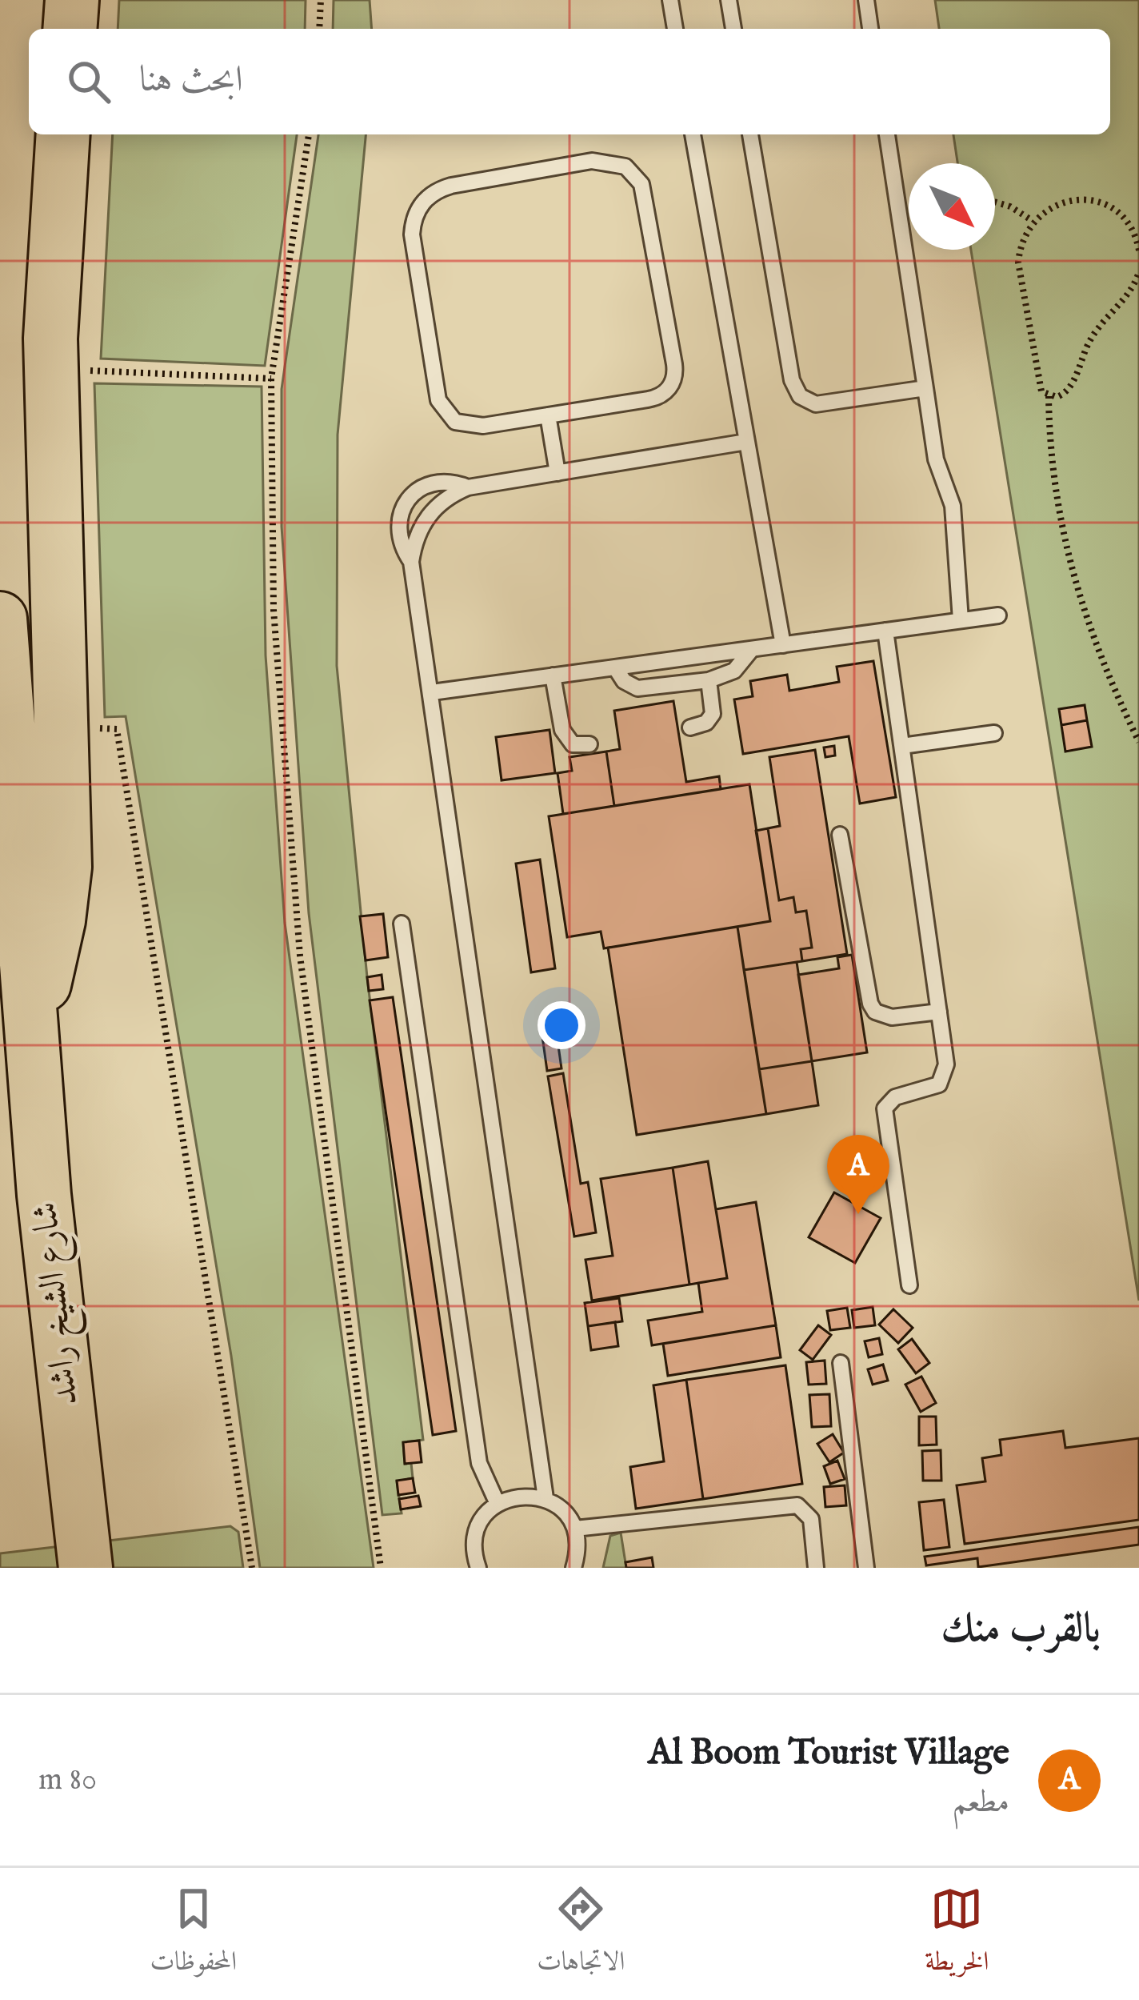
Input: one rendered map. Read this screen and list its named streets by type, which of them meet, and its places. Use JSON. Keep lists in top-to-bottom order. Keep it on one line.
{"streets":{"highway":["شارع الشيخ راشد"]},"north":"bottom right","page":{"search":"ابحث هنا","pins":"A","heading":"بالقرب منك","list":[{"mark":"A","name":"Al Boom Tourist Village","note":"مطعم","value":"80 m"}],"nav":["الخريطة","الاتجاهات","المحفوظات"]}}
